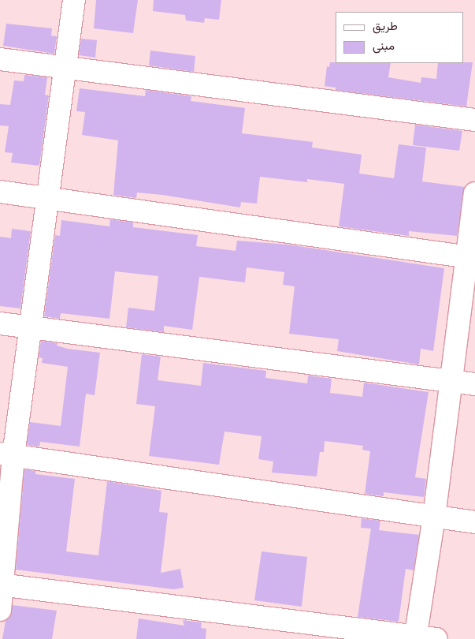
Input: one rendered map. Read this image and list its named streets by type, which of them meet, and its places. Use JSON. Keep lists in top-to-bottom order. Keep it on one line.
{"legend":["طريق","مبنى"]}
